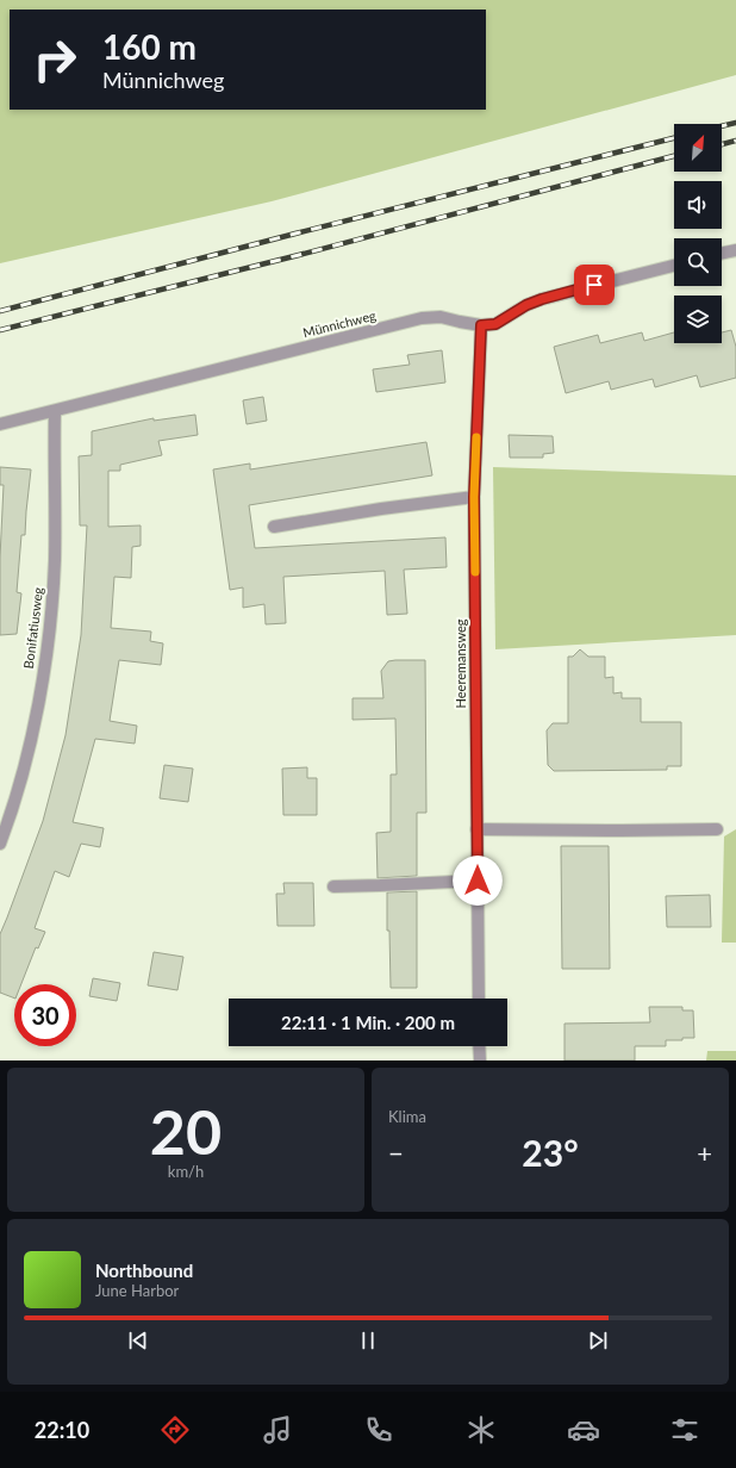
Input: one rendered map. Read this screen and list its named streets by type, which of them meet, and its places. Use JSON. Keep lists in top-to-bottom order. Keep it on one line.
{"streets":{"street":["Münnichweg","Bonifatiusweg","Heeremansweg"]},"crossings":[["Münnichweg","Bonifatiusweg"],["Münnichweg","Heeremansweg"]],"north":"top right","page":{"turn":["160 m","Münnichweg"],"limit":"30","trip":"22:11 · 1 Min. · 200 m","tile":[["20","km/h"],"Klima"],"heat":["−","23°","+"],"song":["Northbound","June Harbor"],"tabs":"22:10"}}
